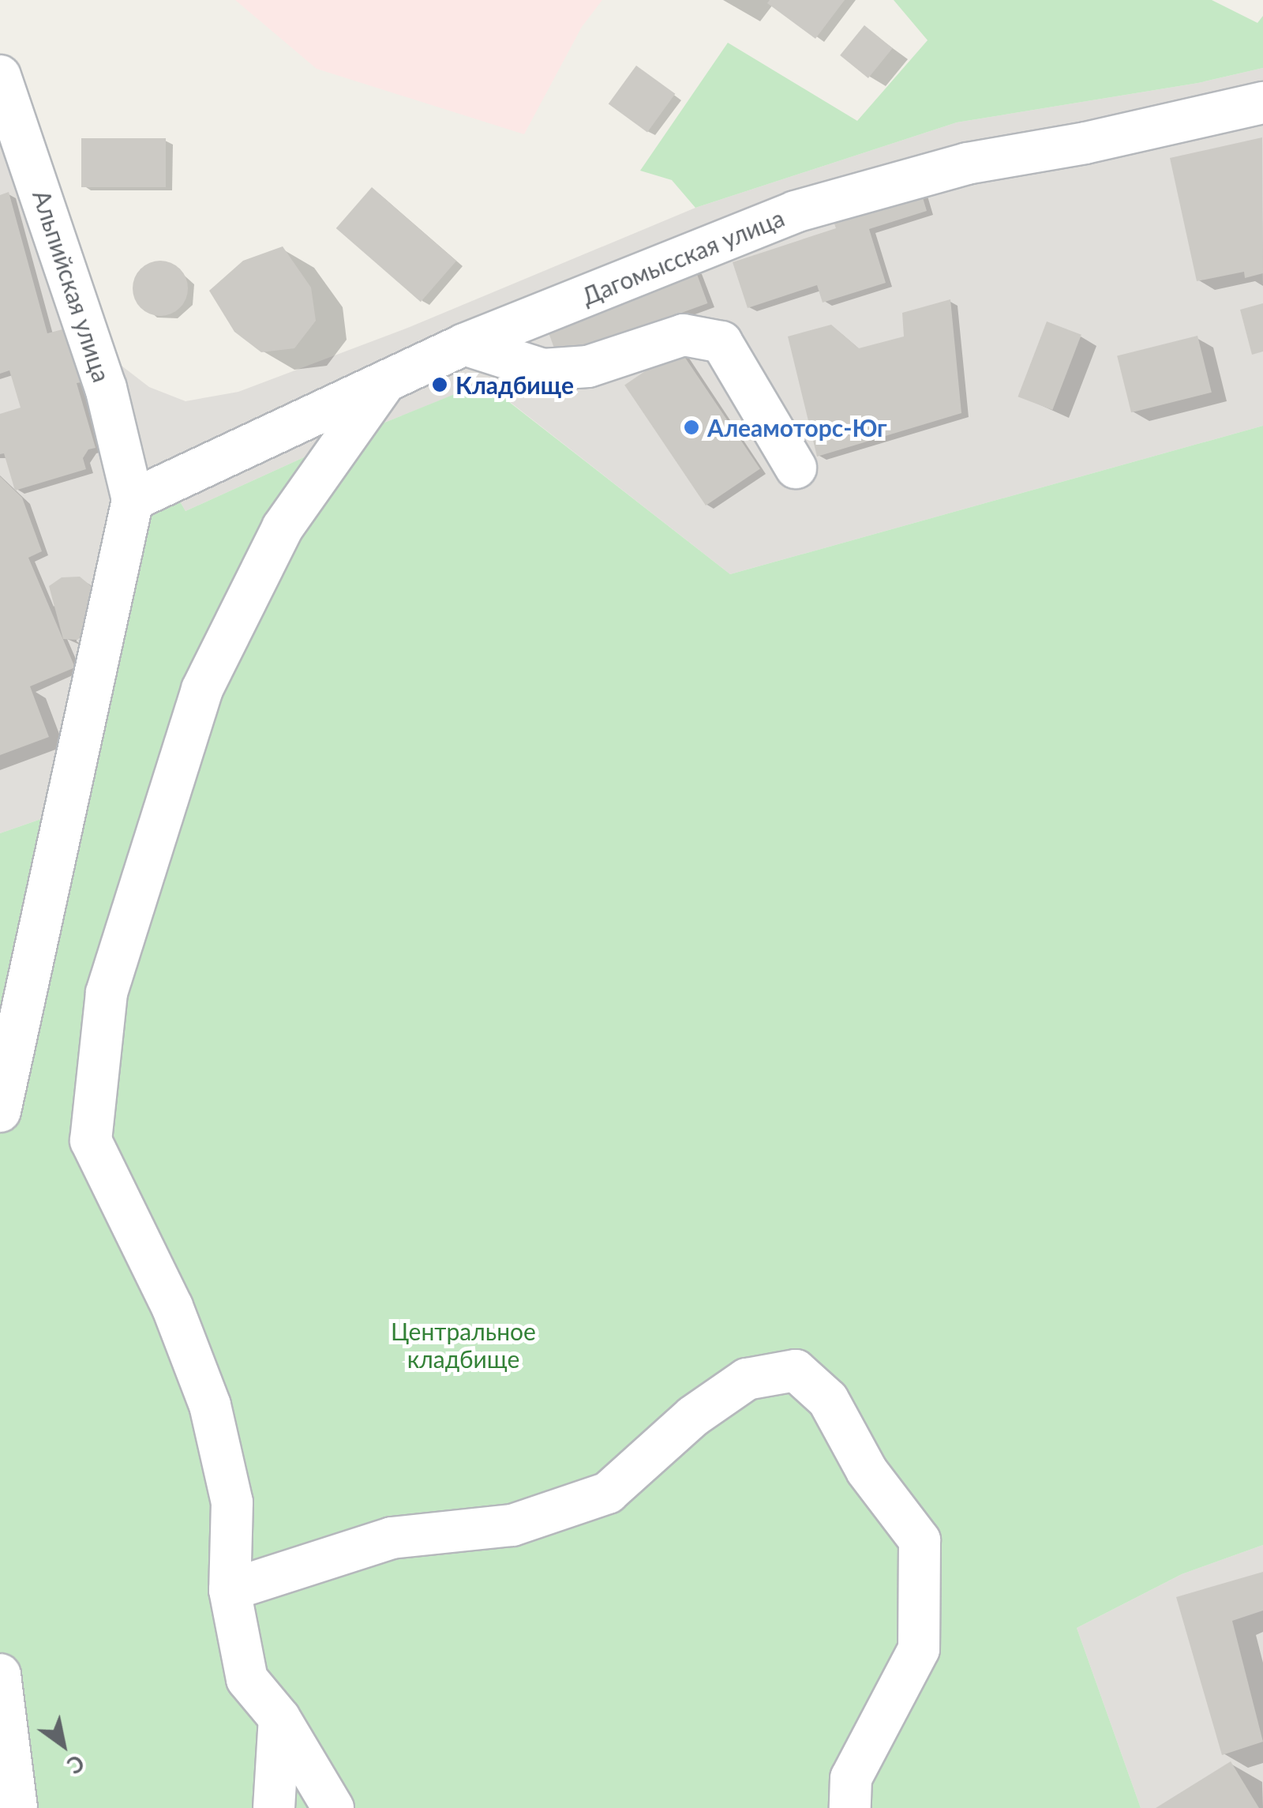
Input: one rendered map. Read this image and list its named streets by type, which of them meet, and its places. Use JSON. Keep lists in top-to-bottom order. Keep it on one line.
{"streets":{"street":["Дагомысская улица","Альпийская улица"]},"crossings":[["Дагомысская улица","Альпийская улица"]],"parks":["Центральное кладбище"],"places":["Кладбище","Алеамоторс-Юг"],"north":"bottom right"}
